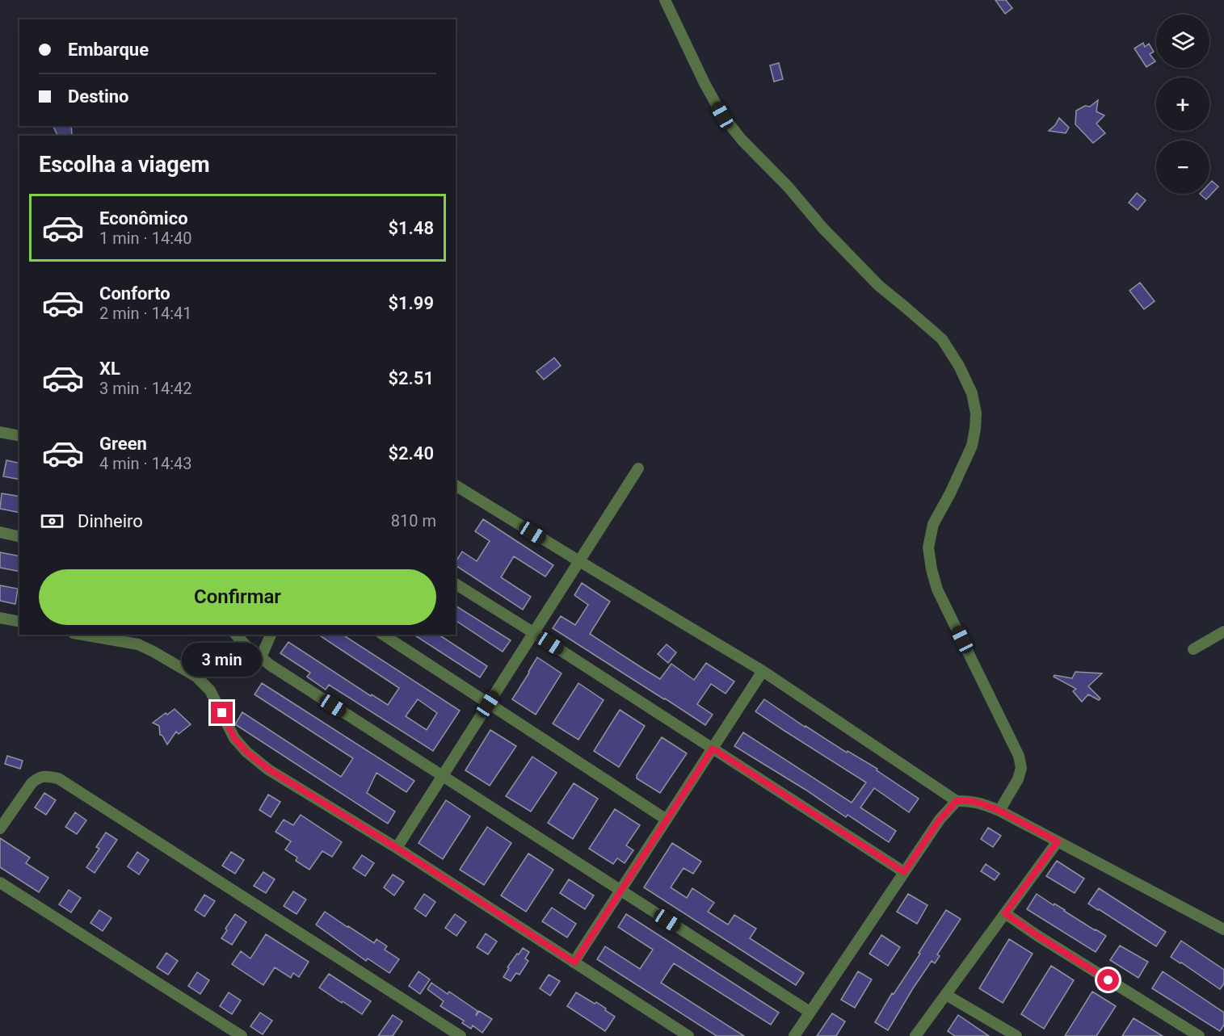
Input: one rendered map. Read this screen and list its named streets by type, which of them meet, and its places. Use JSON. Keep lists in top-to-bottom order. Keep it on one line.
{"page":{"map_buttons":["+","−"],"banner":["Embarque","Destino"],"heading":"Escolha a viagem","list":[{"name":"Econômico","note":"1 min · 14:40","value":"$1.48"},{"name":"Conforto","note":"2 min · 14:41","value":"$1.99"},{"name":"XL","note":"3 min · 14:42","value":"$2.51"},{"name":"Green","note":"4 min · 14:43","value":"$2.40"}],"pay":["Dinheiro","810 m"],"buttons":"Confirmar","bubble":"3 min"}}
